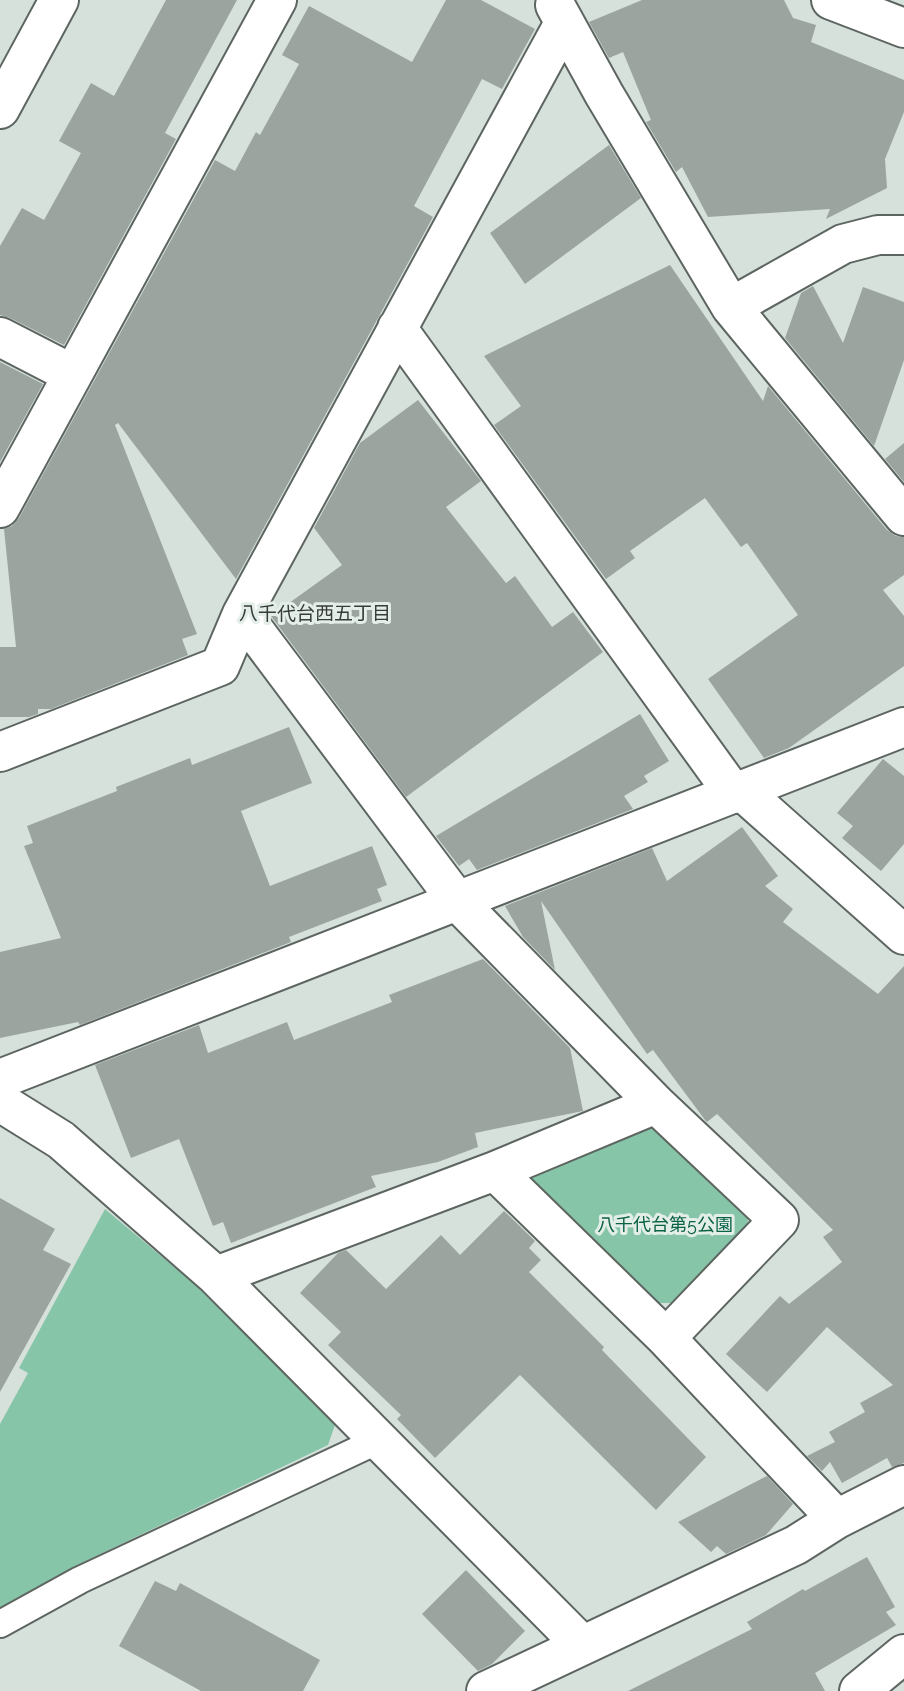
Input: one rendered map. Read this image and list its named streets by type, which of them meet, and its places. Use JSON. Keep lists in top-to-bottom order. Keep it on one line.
{"districts":["八千代台西五丁目"],"parks":["八千代台第5公園"]}
